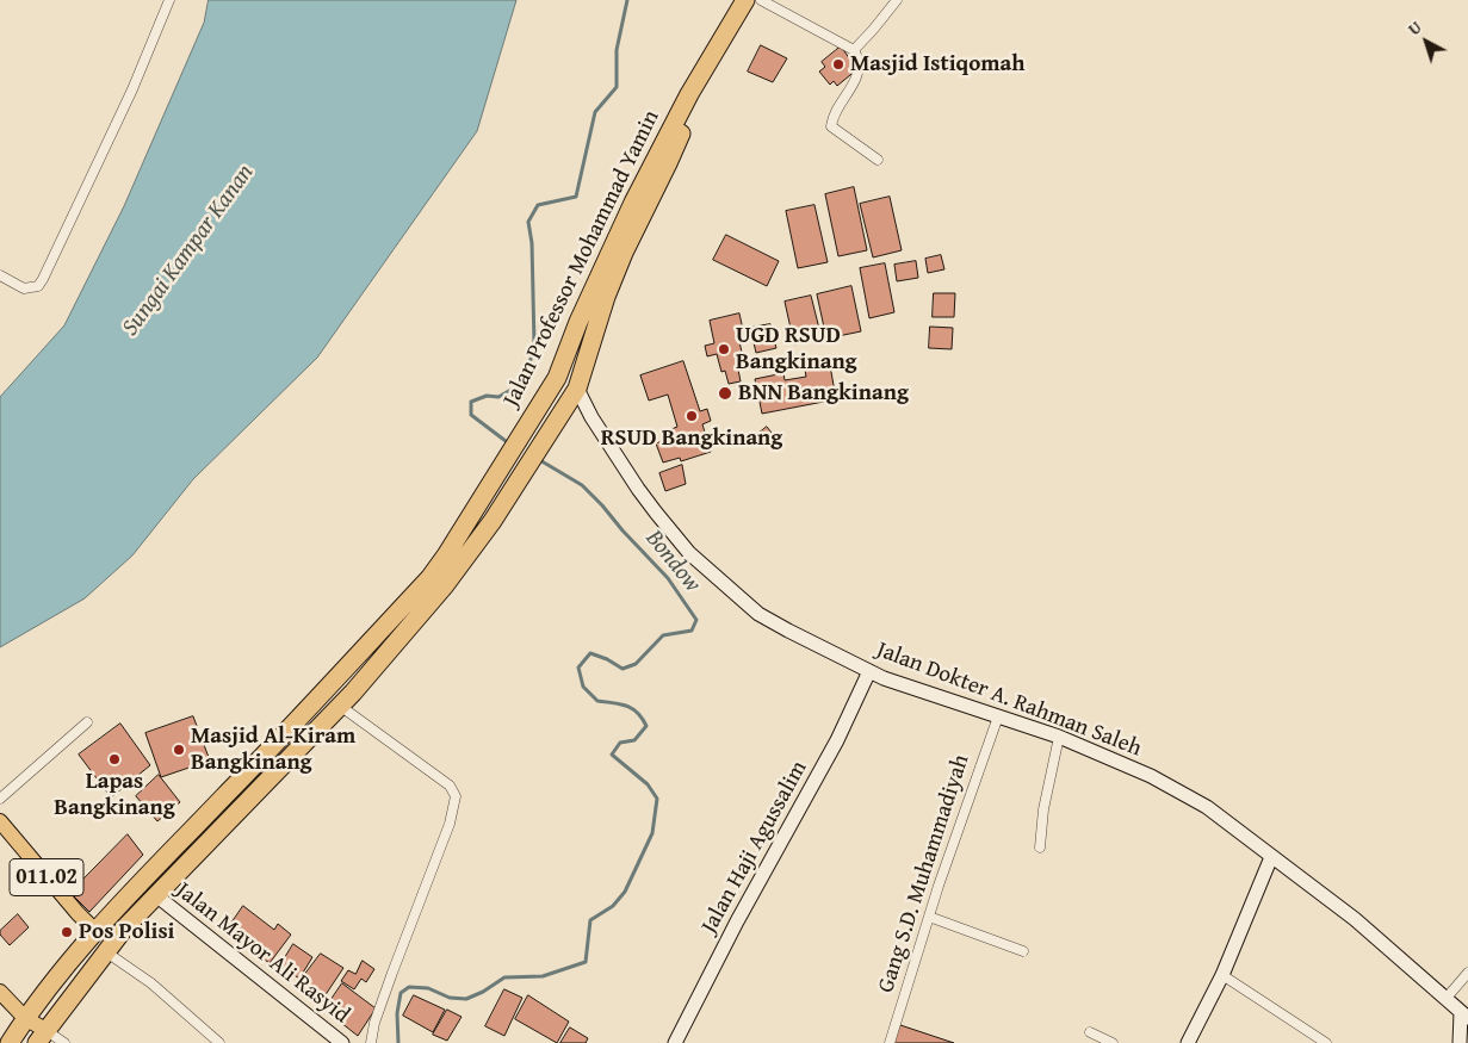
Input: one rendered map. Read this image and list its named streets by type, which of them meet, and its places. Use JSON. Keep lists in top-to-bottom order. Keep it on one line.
{"streets":{"highway":["Jalan Professor Mohammad Yamin"],"main road":["Jalan Dokter A. Rahman Saleh","Jalan Haji Agussalim","011.02","Jalan Mayor Ali Rasyid"],"street":["Gang S.D. Muhammadiyah"]},"crossings":[["Jalan Professor Mohammad Yamin","Jalan Dokter A. Rahman Saleh"],["Jalan Professor Mohammad Yamin","011.02"],["Jalan Professor Mohammad Yamin","Jalan Mayor Ali Rasyid"],["Jalan Dokter A. Rahman Saleh","Jalan Haji Agussalim"],["Jalan Dokter A. Rahman Saleh","Gang S.D. Muhammadiyah"]],"water":["Sungai Kampar Kanan","Bondow"],"places":["Masjid Istiqomah","UGD RSUD Bangkinang","BNN Bangkinang","RSUD Bangkinang","Masjid Al-Kiram Bangkinang","Lapas Bangkinang","Pos Polisi"],"north":"top left"}
